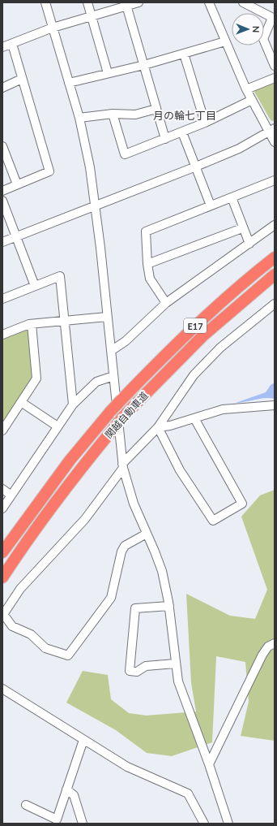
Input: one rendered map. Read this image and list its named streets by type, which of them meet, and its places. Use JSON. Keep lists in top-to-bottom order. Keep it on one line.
{"streets":{"highway":["E17","関越自動車道"]},"districts":["月の輪七丁目"],"north":"right"}
